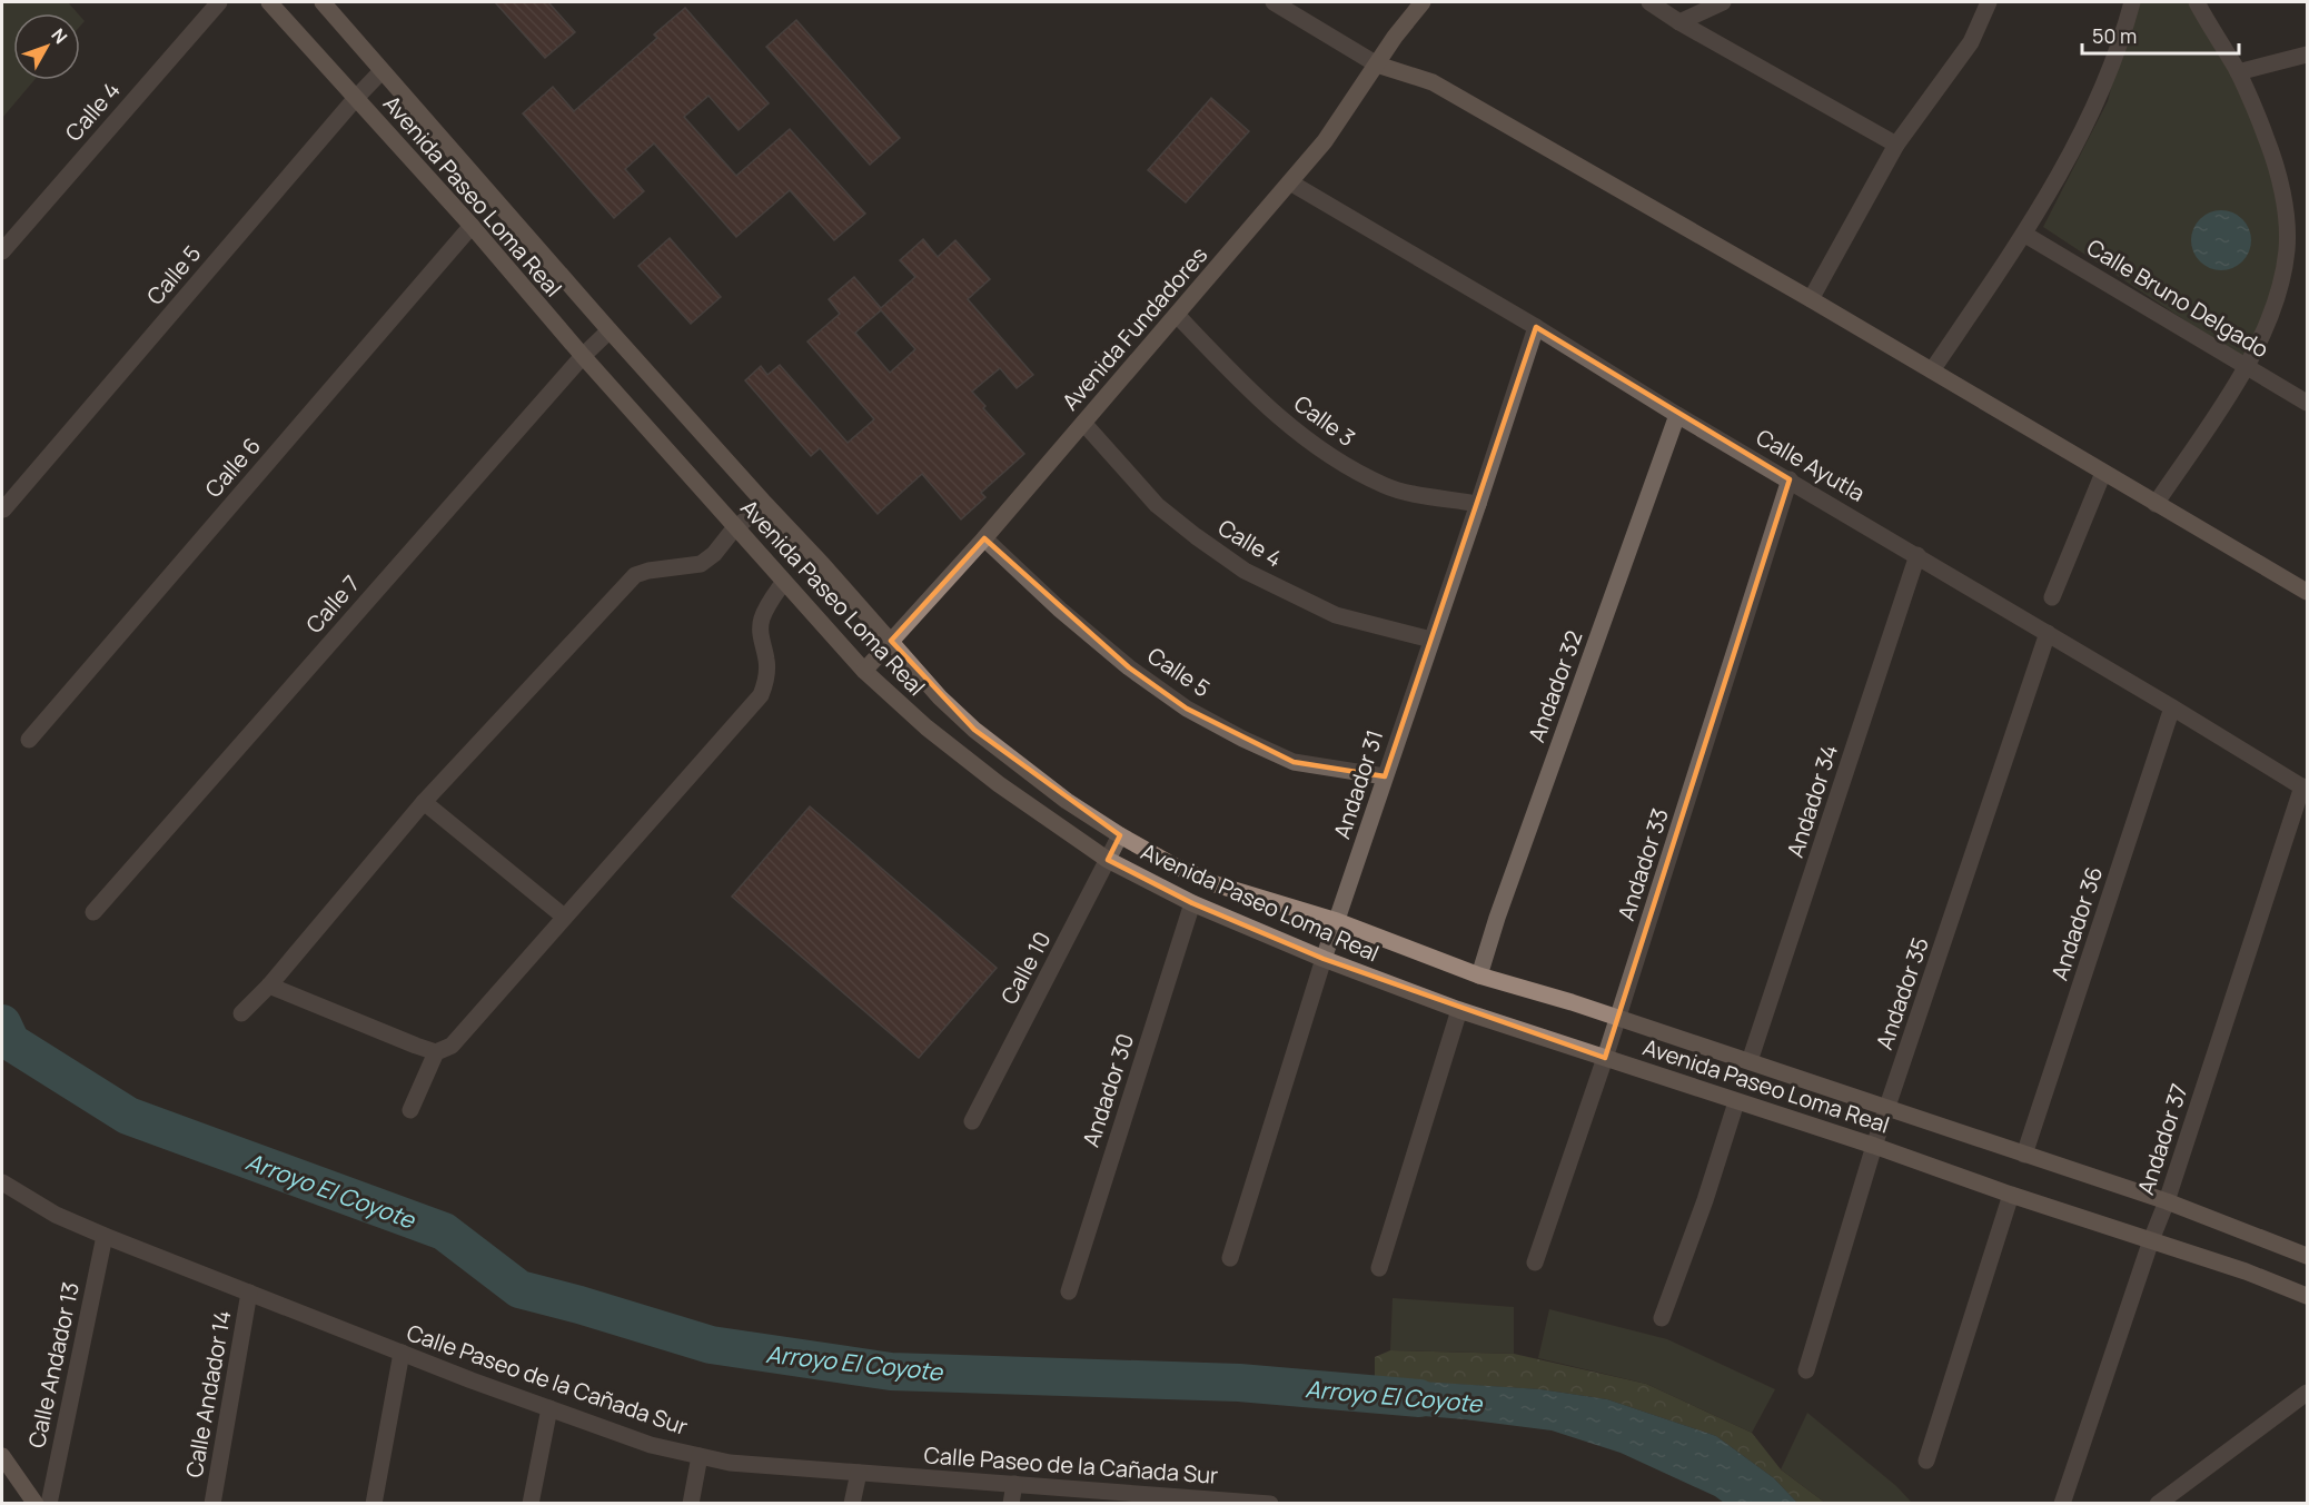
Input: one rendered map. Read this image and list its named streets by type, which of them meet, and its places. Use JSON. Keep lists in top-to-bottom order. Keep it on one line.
{"streets":{"street":["Calle 4","Avenida Paseo Loma Real","Calle 5","Calle Bruno Delgado","Avenida Fundadores","Calle 3","Calle Ayutla","Calle 6","Calle 7","Andador 32","Andador 31","Andador 34","Andador 33","Andador 36","Calle 10","Andador 35","Andador 30","Andador 37","Calle Andador 13","Calle Paseo de la Cañada Sur","Calle Andador 14"]},"crossings":[["Calle 4","Avenida Fundadores"],["Calle 4","Andador 31"],["Avenida Paseo Loma Real","Calle 5"],["Avenida Paseo Loma Real","Avenida Fundadores"],["Avenida Paseo Loma Real","Calle 6"],["Avenida Paseo Loma Real","Calle 7"],["Avenida Paseo Loma Real","Andador 32"],["Avenida Paseo Loma Real","Andador 31"],["Avenida Paseo Loma Real","Andador 34"],["Avenida Paseo Loma Real","Andador 33"],["Avenida Paseo Loma Real","Andador 36"],["Avenida Paseo Loma Real","Calle 10"],["Avenida Paseo Loma Real","Andador 35"],["Avenida Paseo Loma Real","Andador 30"],["Avenida Paseo Loma Real","Andador 37"],["Calle 5","Avenida Fundadores"],["Calle 5","Andador 31"],["Avenida Fundadores","Calle 3"],["Avenida Fundadores","Calle Ayutla"],["Calle 3","Andador 31"],["Calle Ayutla","Andador 32"],["Calle Ayutla","Andador 31"],["Calle Ayutla","Andador 34"],["Calle Ayutla","Andador 33"],["Calle Ayutla","Andador 36"],["Calle Ayutla","Andador 35"],["Calle Ayutla","Andador 37"],["Calle Andador 13","Calle Paseo de la Cañada Sur"],["Calle Paseo de la Cañada Sur","Calle Andador 14"]],"water":["Arroyo El Coyote"],"scale_bar":"50 m","north":"top right"}
